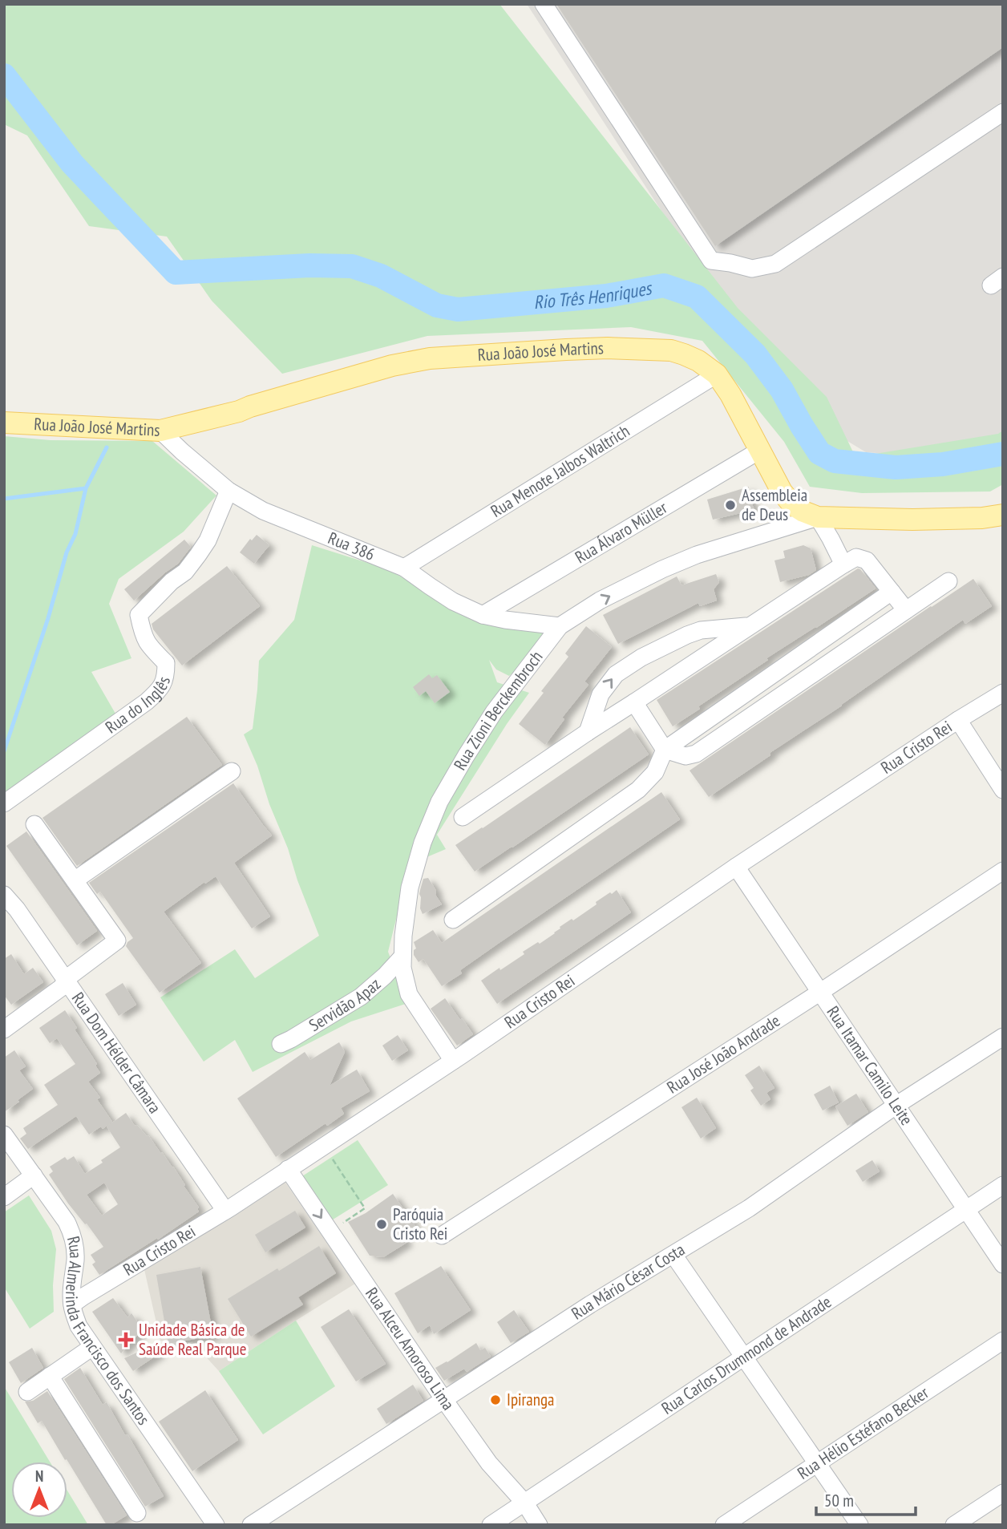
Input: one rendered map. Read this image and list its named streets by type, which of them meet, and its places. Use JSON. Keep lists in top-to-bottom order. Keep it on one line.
{"streets":{"main road":["Rua João José Martins"],"street":["Rua Menote Jalbos Waltrich","Rua Álvaro Müller","Rua 386","Rua do Inglês","Rua Zioni Berckembroch","Rua Cristo Rei","Servidão Apaz","Rua Dom Hélder Câmara","Rua José João Andrade","Rua Itamar Camilo Leite","Rua Mário César Costa","Rua Almerinda Francisco dos Santos","Rua Alceu Amoroso Lima","Rua Carlos Drummond de Andrade","Rua Hélio Estéfano Becker"]},"crossings":[["Rua João José Martins","Rua Menote Jalbos Waltrich"],["Rua João José Martins","Rua Álvaro Müller"],["Rua João José Martins","Rua 386"],["Rua João José Martins","Rua Zioni Berckembroch"],["Rua Menote Jalbos Waltrich","Rua 386"],["Rua Álvaro Müller","Rua 386"],["Rua 386","Rua do Inglês"],["Rua 386","Rua Zioni Berckembroch"],["Rua Zioni Berckembroch","Rua Cristo Rei"],["Rua Zioni Berckembroch","Servidão Apaz"],["Rua Cristo Rei","Rua Dom Hélder Câmara"],["Rua Cristo Rei","Rua Itamar Camilo Leite"],["Rua Cristo Rei","Rua Almerinda Francisco dos Santos"],["Rua Cristo Rei","Rua Alceu Amoroso Lima"],["Rua José João Andrade","Rua Itamar Camilo Leite"],["Rua Itamar Camilo Leite","Rua Mário César Costa"],["Rua Itamar Camilo Leite","Rua Carlos Drummond de Andrade"],["Rua Mário César Costa","Rua Alceu Amoroso Lima"],["Rua Alceu Amoroso Lima","Rua Carlos Drummond de Andrade"]],"water":["Rio Três Henriques"],"places":{"other":["Assembleia de Deus","Paróquia Cristo Rei","Ipiranga"],"health":["Unidade Básica de Saúde Real Parque"]},"scale_bar":"50 m","north":"top"}
